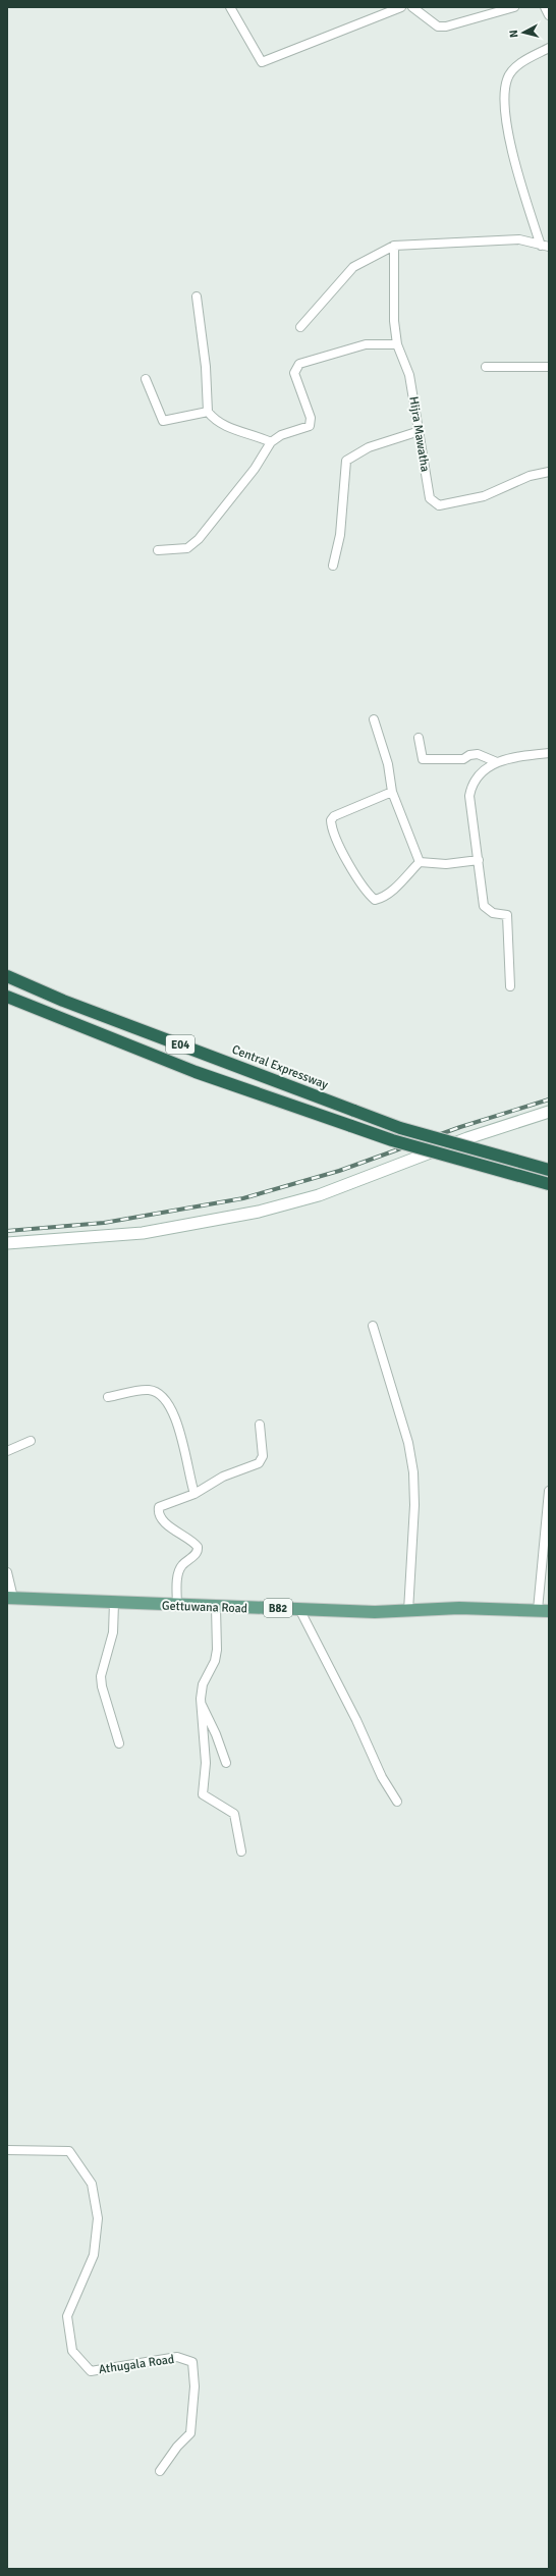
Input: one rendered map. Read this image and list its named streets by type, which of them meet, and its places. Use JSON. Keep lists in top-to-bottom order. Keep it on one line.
{"streets":{"highway":["E04","Central Expressway"],"main road":["Gettuwana Road","B82"],"street":["Hijra Mawatha","Athugala Road"]},"north":"left"}
